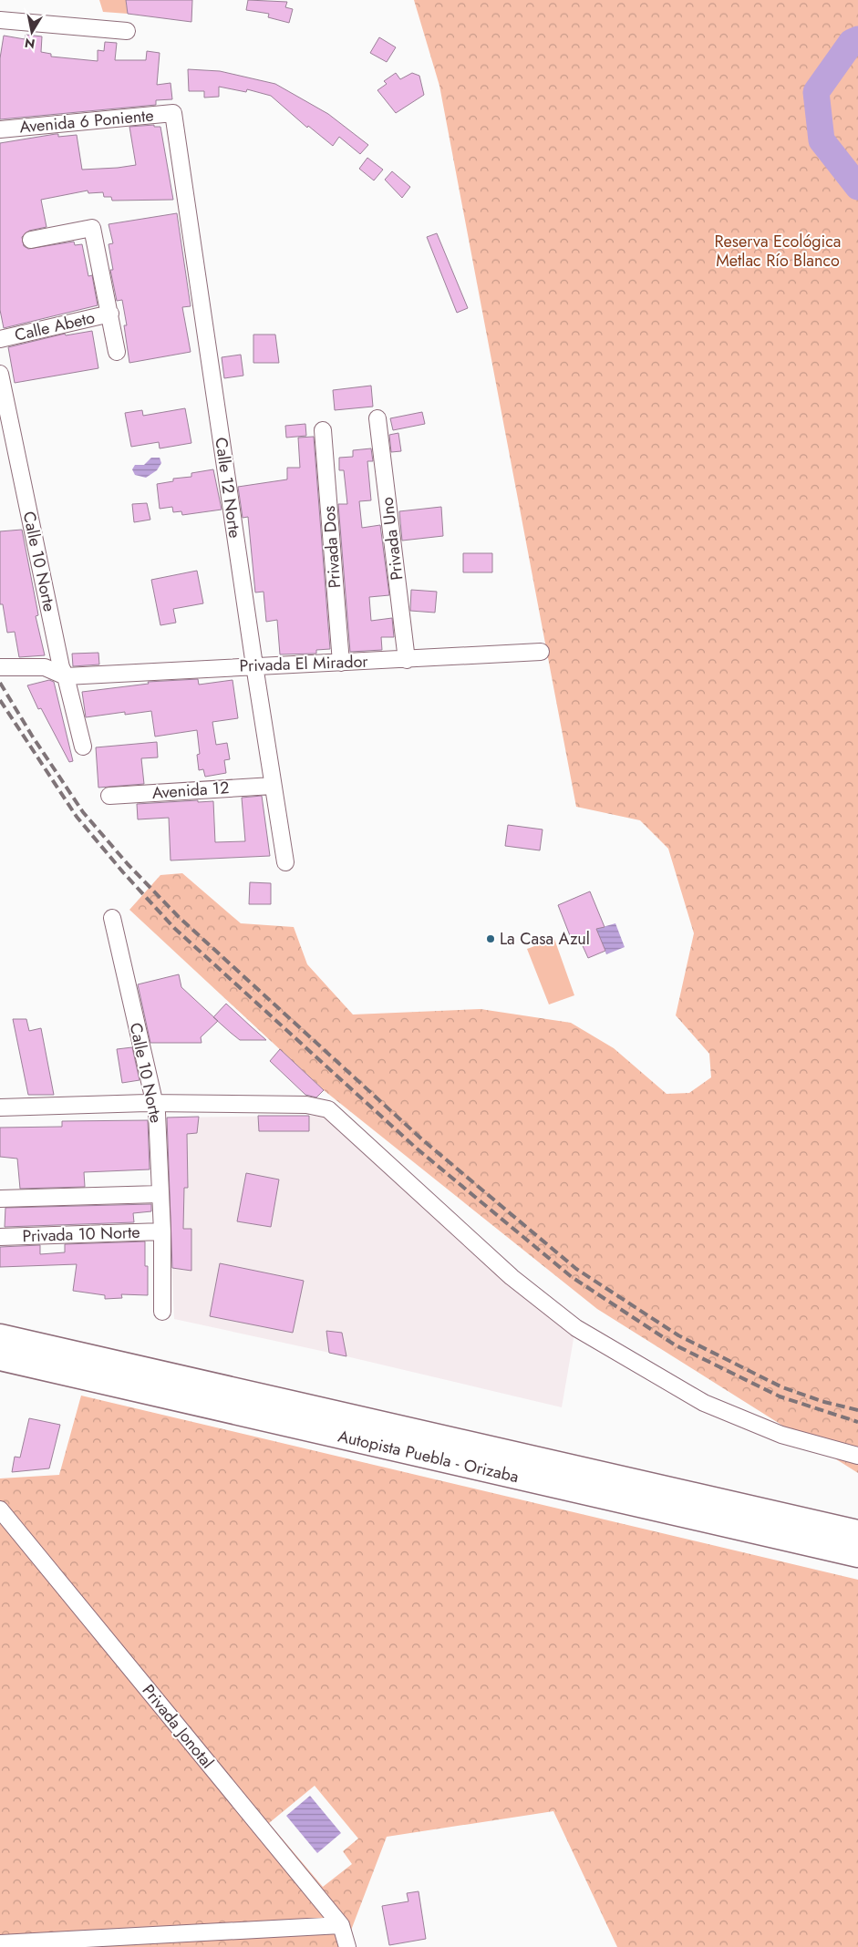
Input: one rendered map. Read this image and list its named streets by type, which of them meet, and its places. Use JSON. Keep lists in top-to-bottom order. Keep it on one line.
{"streets":{"highway":["Autopista Puebla - Orizaba"],"street":["Avenida 6 Poniente","Calle Abeto","Calle 12 Norte","Privada Uno","Privada Dos","Calle 10 Norte","Privada El Mirador","Avenida 12","Privada 10 Norte","Privada Jonotal"]},"crossings":[["Avenida 6 Poniente","Calle 12 Norte"],["Calle 12 Norte","Privada El Mirador"],["Calle 12 Norte","Avenida 12"],["Privada Uno","Privada El Mirador"],["Privada Dos","Privada El Mirador"],["Calle 10 Norte","Privada El Mirador"],["Calle 10 Norte","Privada 10 Norte"]],"parks":["Reserva Ecológica Metlac Río Blanco"],"places":["La Casa Azul"],"north":"bottom"}
